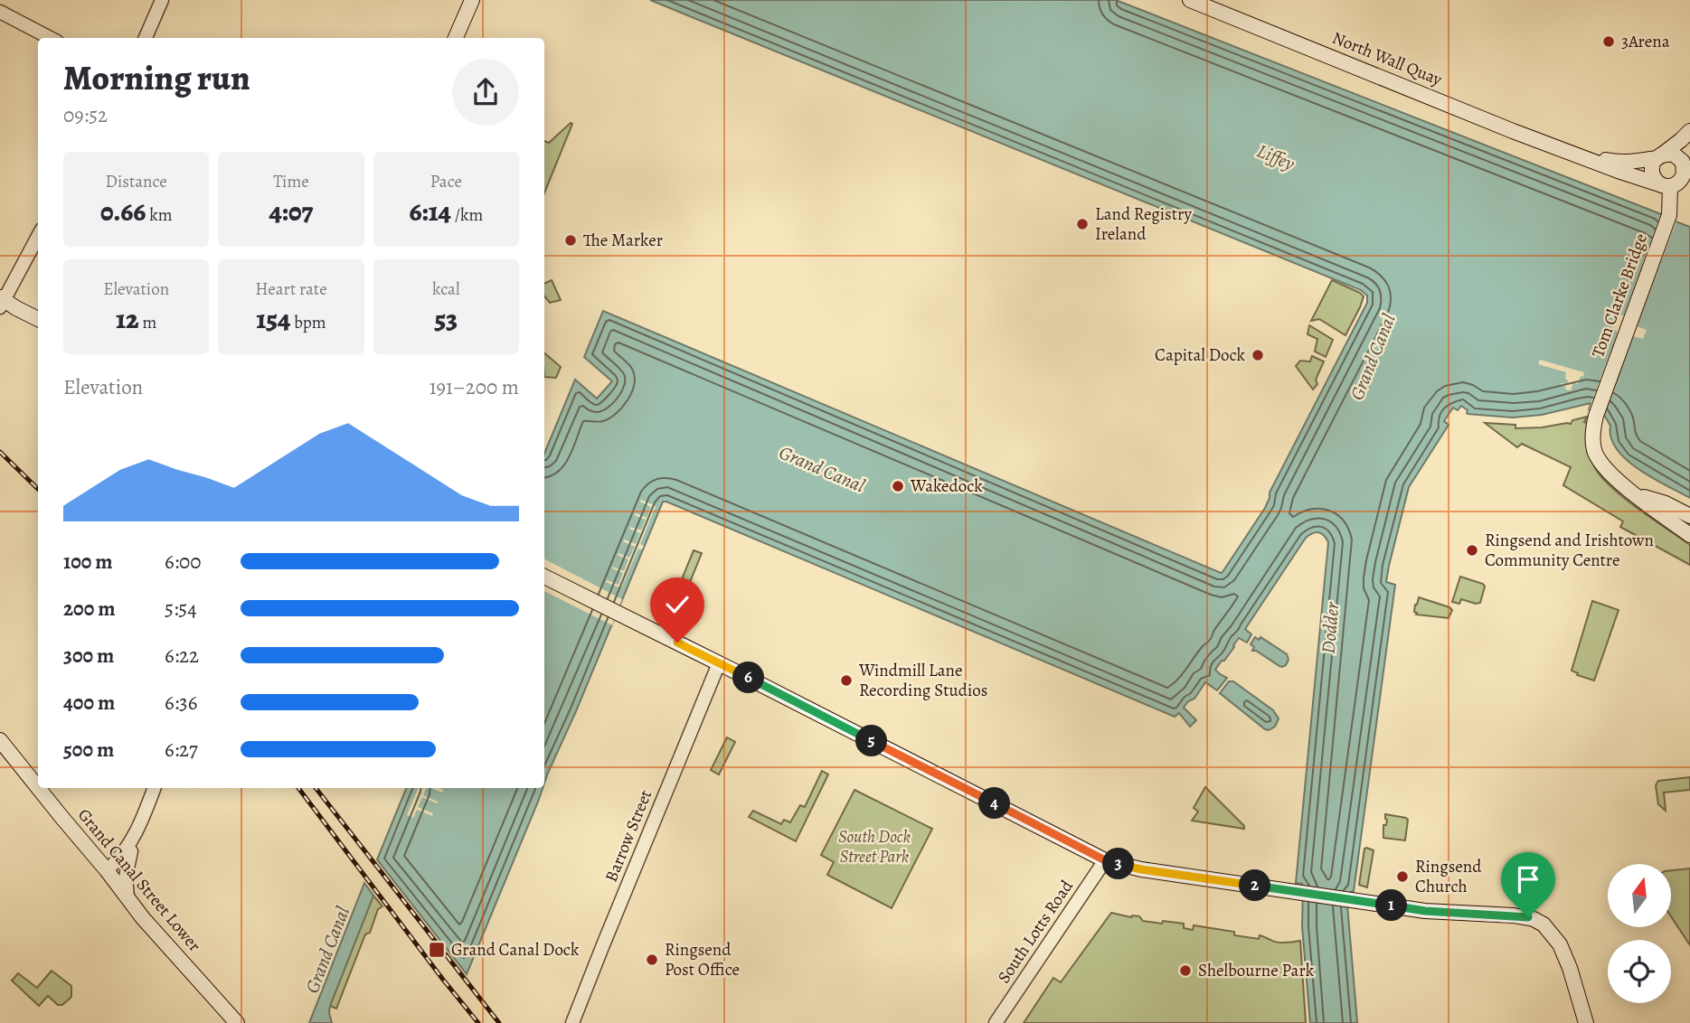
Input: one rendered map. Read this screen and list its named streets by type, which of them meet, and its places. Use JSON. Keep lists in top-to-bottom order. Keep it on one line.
{"streets":{"main road":["North Wall Quay","Tom Clarke Bridge","Grand Canal Street Lower"],"street":["Barrow Street","South Lotts Road"]},"crossings":[["North Wall Quay","Tom Clarke Bridge"]],"water":["Liffey","Grand Canal","Dodder"],"parks":["South Dock Street Park"],"places":{"other":["3Arena","Land Registry Ireland","The Marker","Capital Dock","Wakedock","Ringsend and Irishtown Community Centre","Windmill Lane Recording Studios","Ringsend Church","Ringsend Post Office","Shelbourne Park"],"transit":["Grand Canal Dock"]},"north":"top","page":{"heading":["Morning run","09:52"],"stats":[["Distance","0.66 km"],["Time","4:07"],["Pace","6:14 /km"],["Elevation","12 m"],["Heart rate","154 bpm"],["kcal","53"]],"chart":["Elevation","191–200 m"],"list":[{"name":"100 m","note":"6:00"},{"name":"200 m","note":"5:54"},{"name":"300 m","note":"6:22"},{"name":"400 m","note":"6:36"},{"name":"500 m","note":"6:27"}],"pins":["6","5","4","3","2","1"]}}
